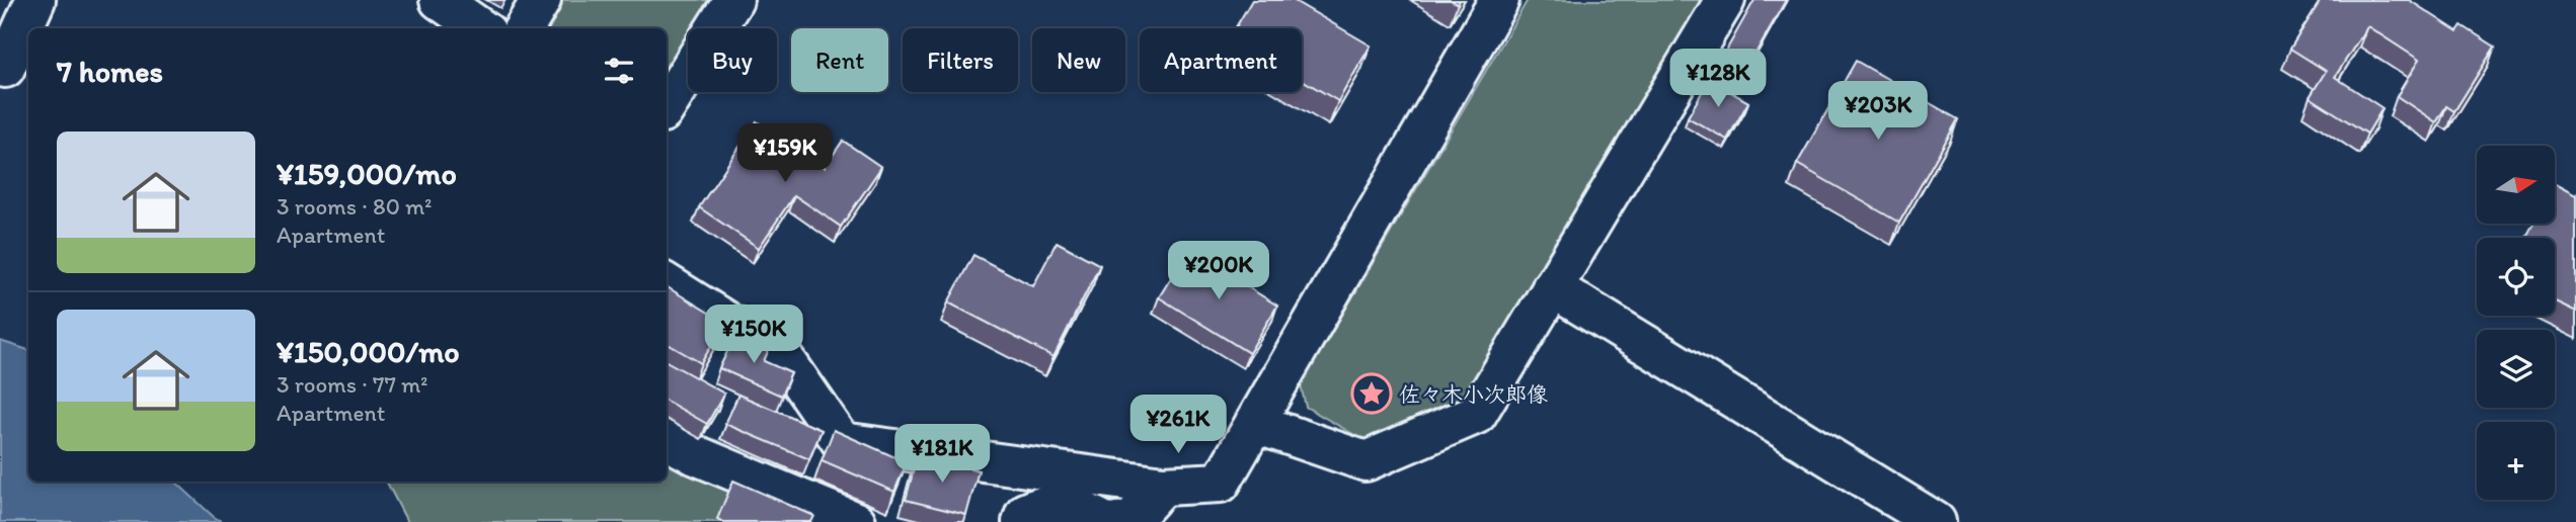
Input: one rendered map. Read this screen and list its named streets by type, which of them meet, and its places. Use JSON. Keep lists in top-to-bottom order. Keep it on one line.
{"places":{"place":["佐々木小次郎像"]},"north":"right","page":{"chip":["Buy","Rent","Filters","New","Apartment"],"heading":"7 homes","price":["¥128K","¥203K","¥159K","¥200K","¥150K","¥261K","¥181K"],"list":[{"name":"¥159,000/mo","note":"3 rooms · 80 m² · Apartment"},{"name":"¥150,000/mo","note":"3 rooms · 77 m² · Apartment"}],"map_buttons":"+"}}
